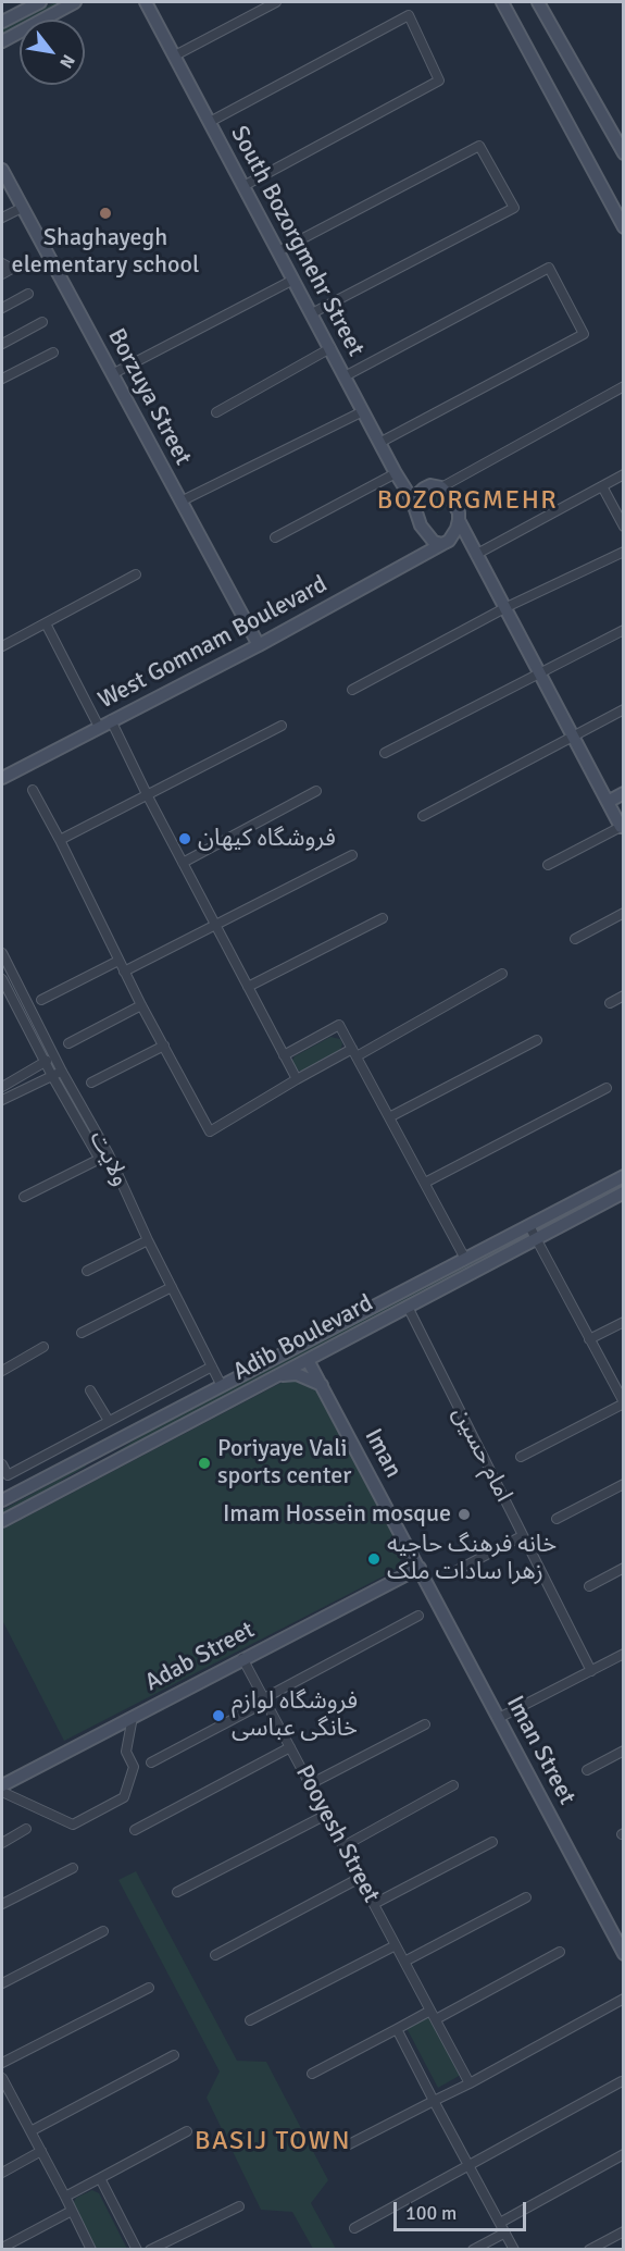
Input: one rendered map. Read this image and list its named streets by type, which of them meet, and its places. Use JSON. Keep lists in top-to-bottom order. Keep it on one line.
{"streets":{"main road":["South Bozorgmehr Street","Borzuya Street","West Gomnam Boulevard","Adib Boulevard","Iman","Adab Street","Iman Street"],"street":["ولایت","امام حسین","Pooyesh Street"]},"crossings":[["South Bozorgmehr Street","West Gomnam Boulevard"],["Borzuya Street","West Gomnam Boulevard"],["ولایت","Adib Boulevard"],["Adib Boulevard","Iman"],["Adib Boulevard","امام حسین"],["Iman","Adab Street"],["Iman","Iman Street"],["Adab Street","Iman Street"],["Adab Street","Pooyesh Street"]],"districts":["BOZORGMEHR","BASIJ TOWN"],"places":["Shaghayegh elementary school","فروشگاه کیهان","Poriyaye Vali sports center","Imam Hossein mosque","خانه فرهنگ حاجیه زهرا سادات ملک","فروشگاه لوازم خانگی عباسی"],"scale_bar":"100 m","north":"bottom right"}
